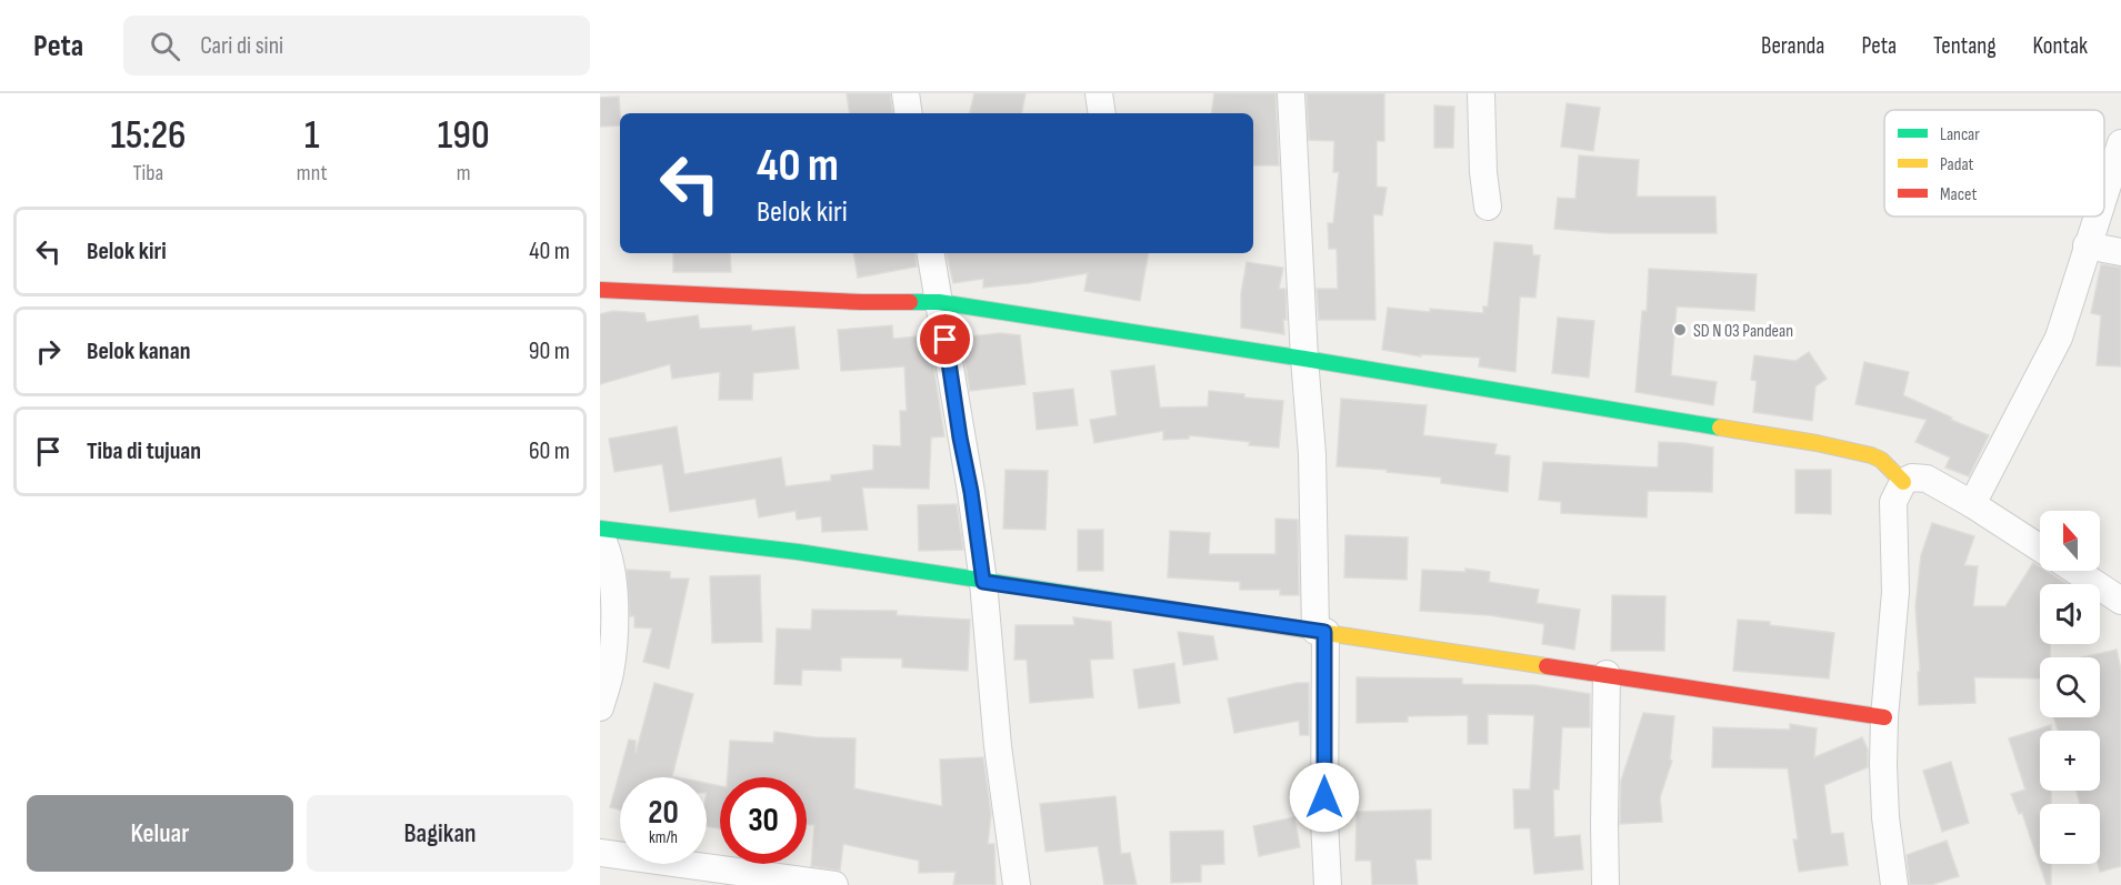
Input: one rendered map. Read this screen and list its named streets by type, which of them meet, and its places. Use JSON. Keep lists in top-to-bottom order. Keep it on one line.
{"places":["SD N 03 Pandean"],"legend":["Lancar","Padat","Macet"],"north":"top","page":{"header":"Peta","search":"Cari di sini","nav":["Beranda","Peta","Tentang","Kontak"],"eta":["15:26","Tiba","1","mnt","190","m"],"turn":["40 m","Belok kiri"],"list":[{"name":"Belok kiri","value":"40 m"},{"name":"Belok kanan","value":"90 m"},{"name":"Tiba di tujuan","value":"60 m"}],"map_buttons":["+","−"],"speed":"20 km/h","limit":"30","buttons":["Keluar","Bagikan"]}}
